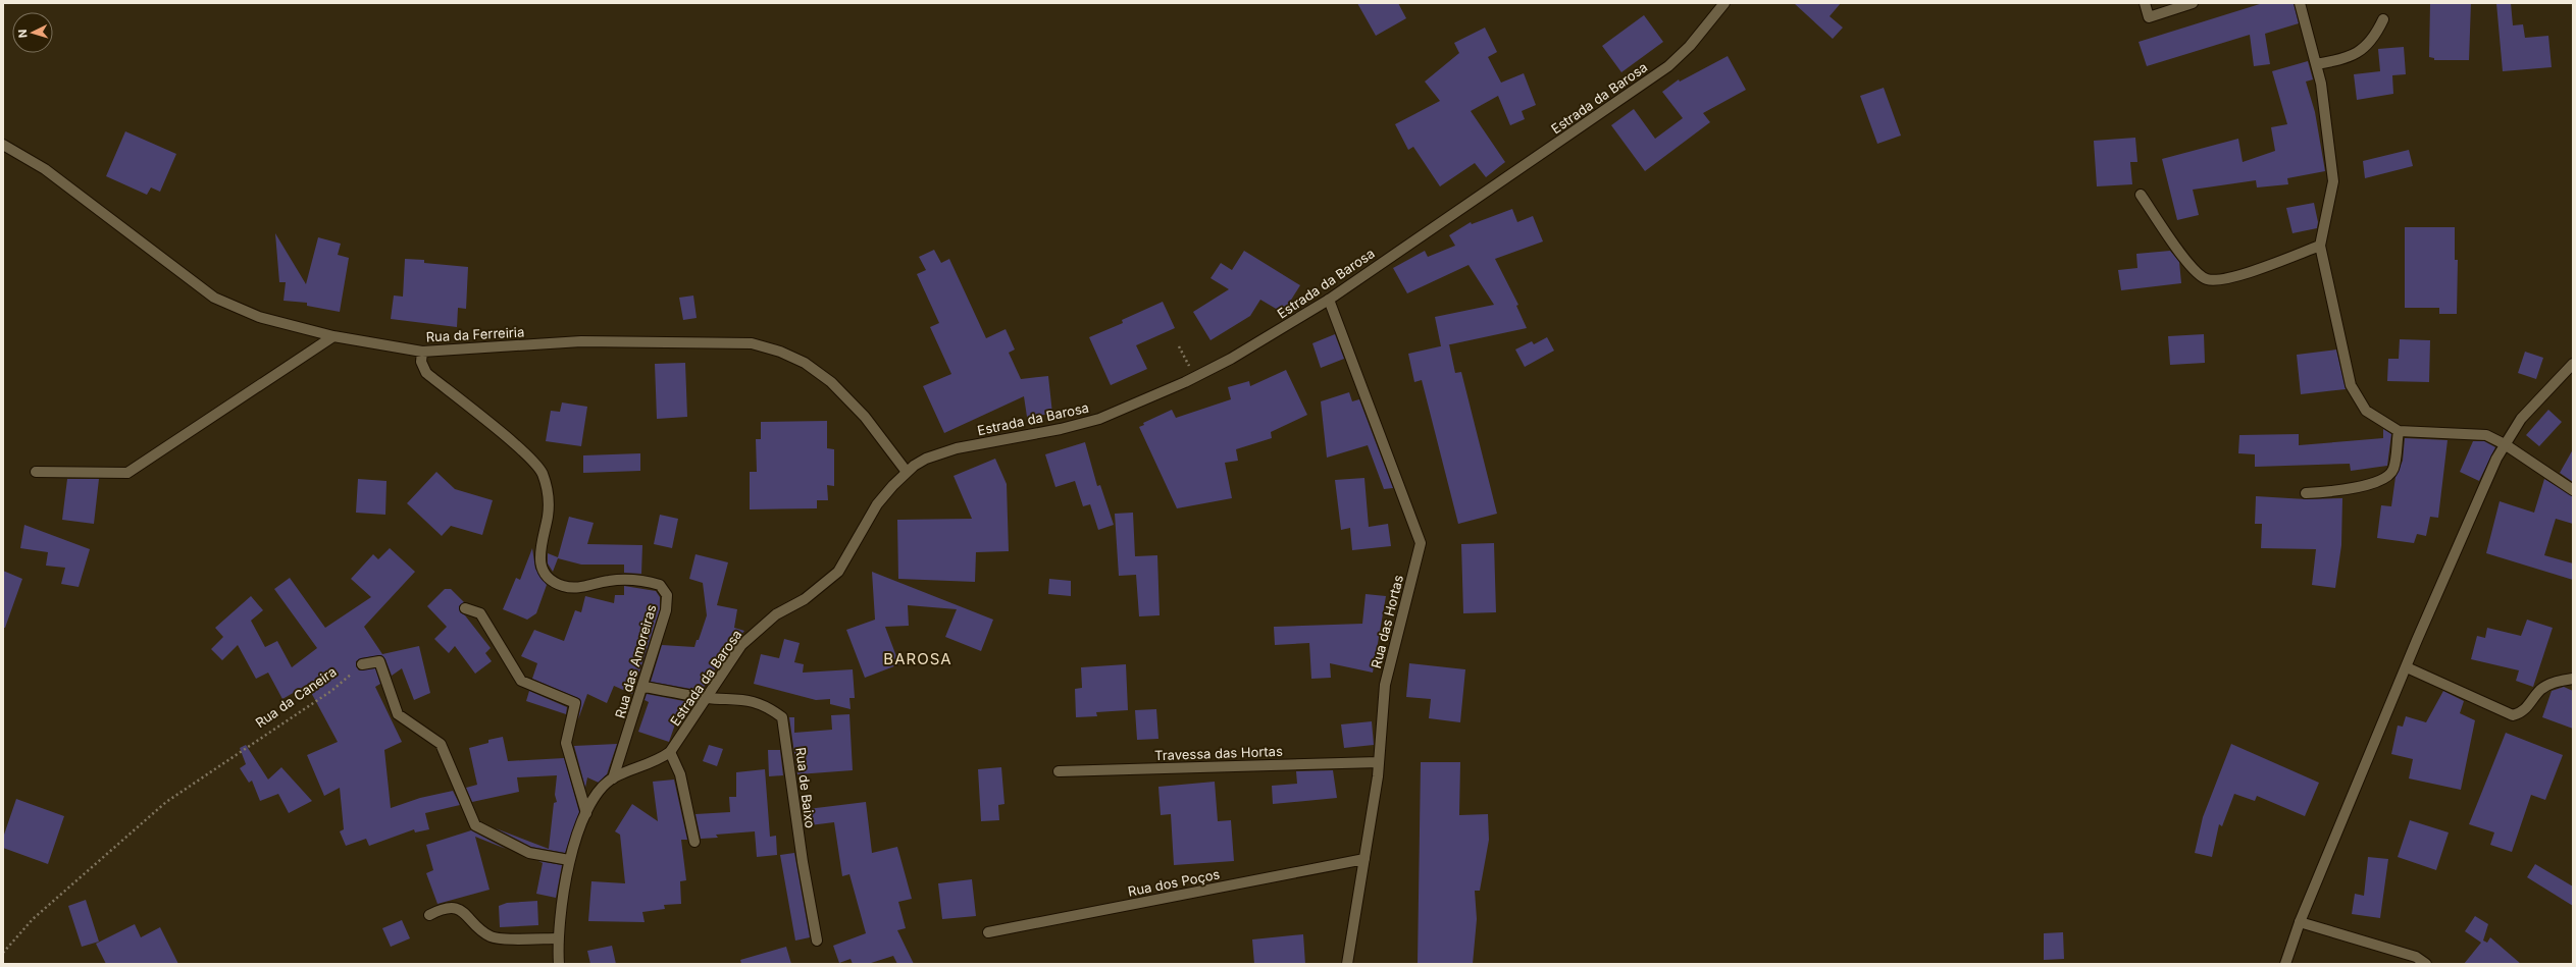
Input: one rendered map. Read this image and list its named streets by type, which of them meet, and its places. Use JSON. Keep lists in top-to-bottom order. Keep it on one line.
{"streets":{"street":["Estrada da Barosa","Rua da Ferreiria","Rua das Hortas","Rua das Amoreiras","Travessa das Hortas","Rua de Baixo","Rua dos Poços"],"path":["Rua da Caneira"]},"crossings":[["Estrada da Barosa","Rua da Ferreiria"],["Estrada da Barosa","Rua das Hortas"],["Estrada da Barosa","Rua das Amoreiras"],["Estrada da Barosa","Rua de Baixo"],["Rua da Ferreiria","Rua das Amoreiras"],["Rua das Hortas","Travessa das Hortas"],["Rua das Hortas","Rua dos Poços"]],"districts":["BAROSA"],"north":"left"}
